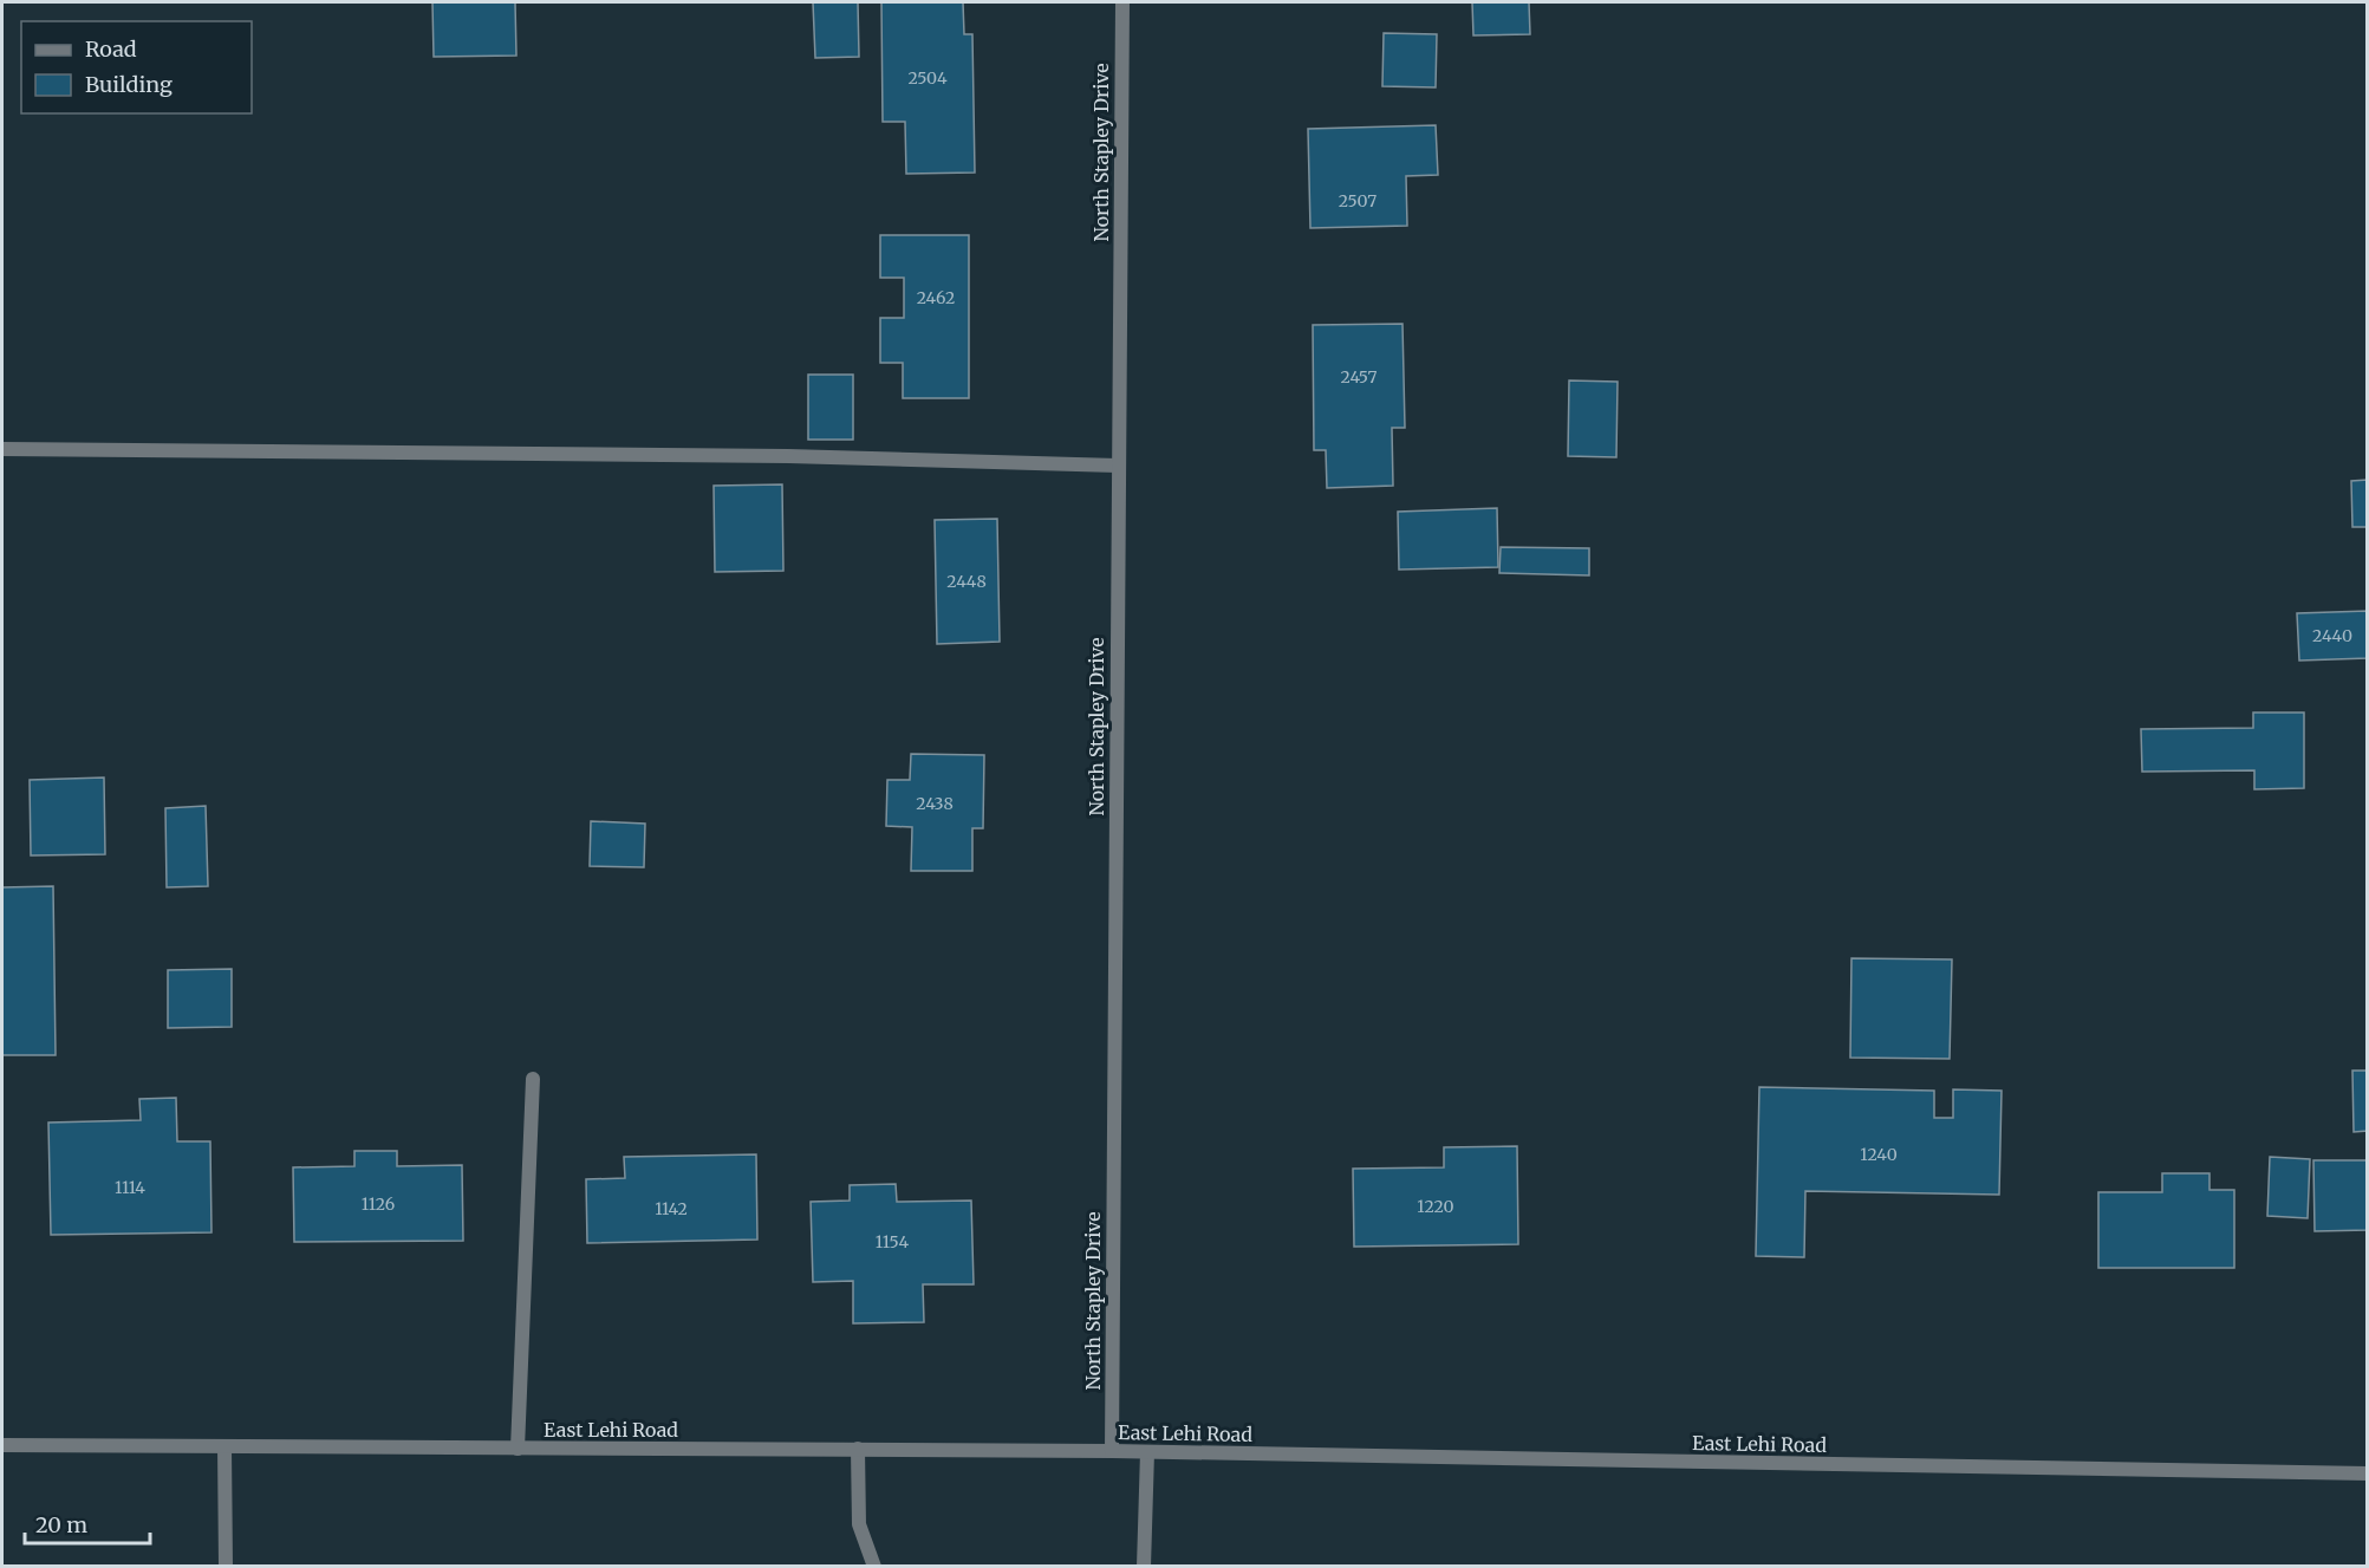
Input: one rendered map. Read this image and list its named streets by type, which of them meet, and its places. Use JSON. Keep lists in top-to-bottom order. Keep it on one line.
{"streets":{"street":["North Stapley Drive","East Lehi Road"]},"crossings":[["North Stapley Drive","East Lehi Road"]],"house_numbers":["2504","2507","2462","2457","2448","2440","2438","1240","1114","1126","1220","1142","1154"],"legend":["Road","Building"],"scale_bar":"20 m"}
